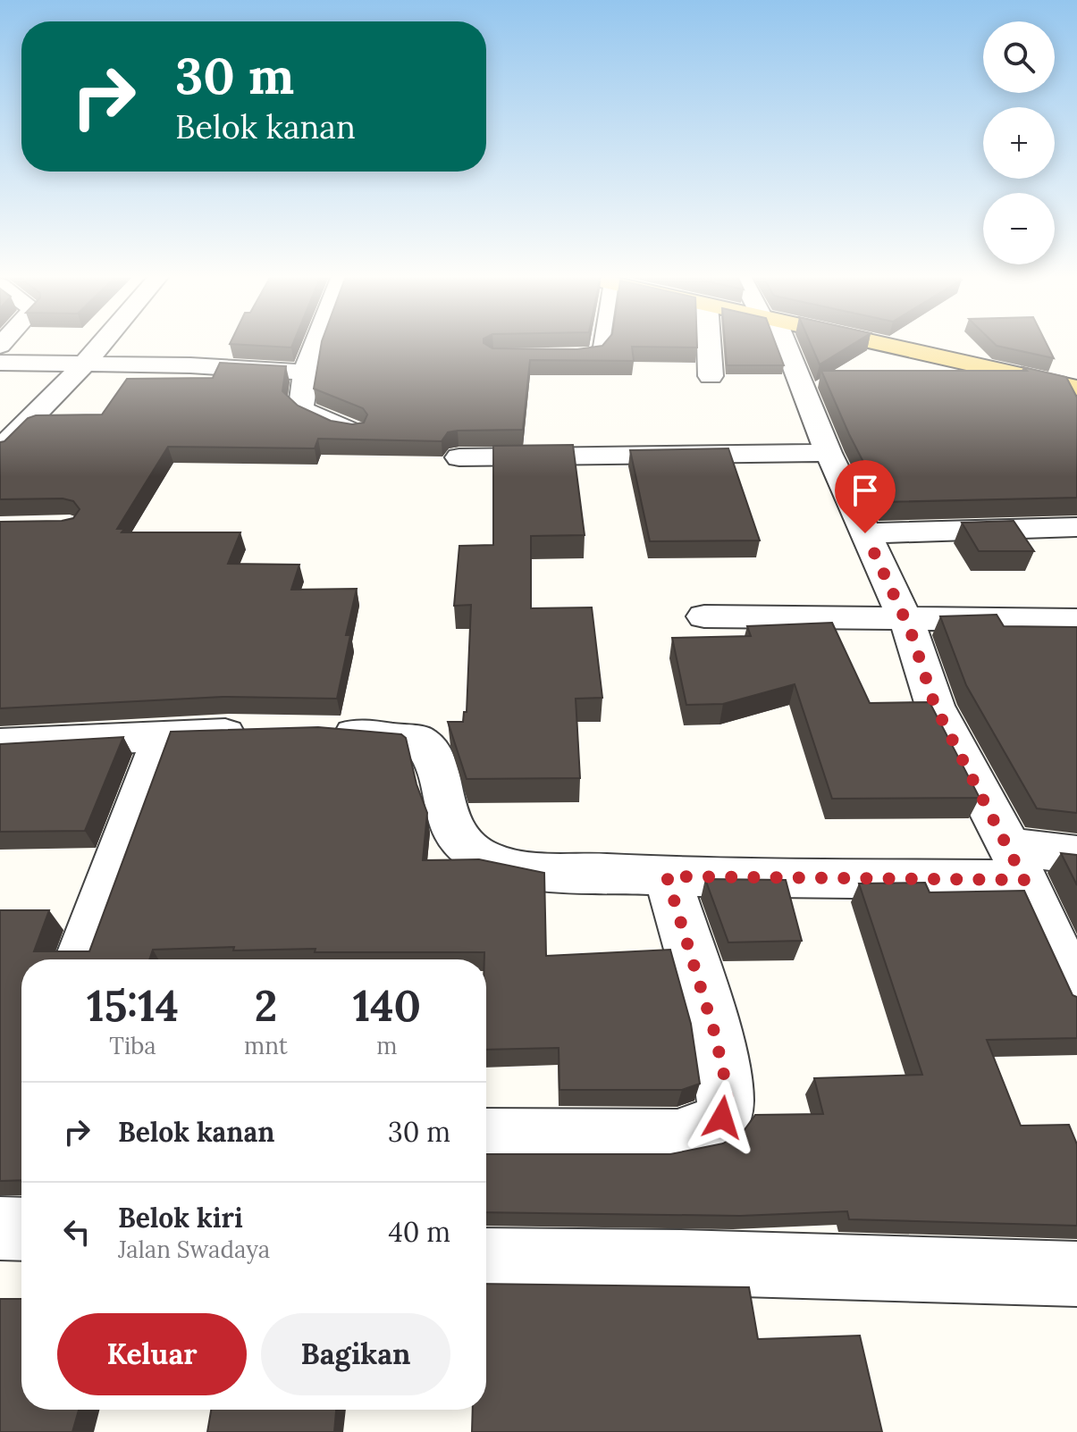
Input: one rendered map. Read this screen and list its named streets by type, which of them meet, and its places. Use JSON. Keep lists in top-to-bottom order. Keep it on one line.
{"page":{"map_buttons":["+","−"],"turn":["30 m","Belok kanan"],"eta":["15:14","Tiba","2","mnt","140","m"],"list":[{"name":"Belok kanan","value":"30 m"},{"name":"Belok kiri","note":"Jalan Swadaya","value":"40 m"}],"buttons":["Keluar","Bagikan"]}}
